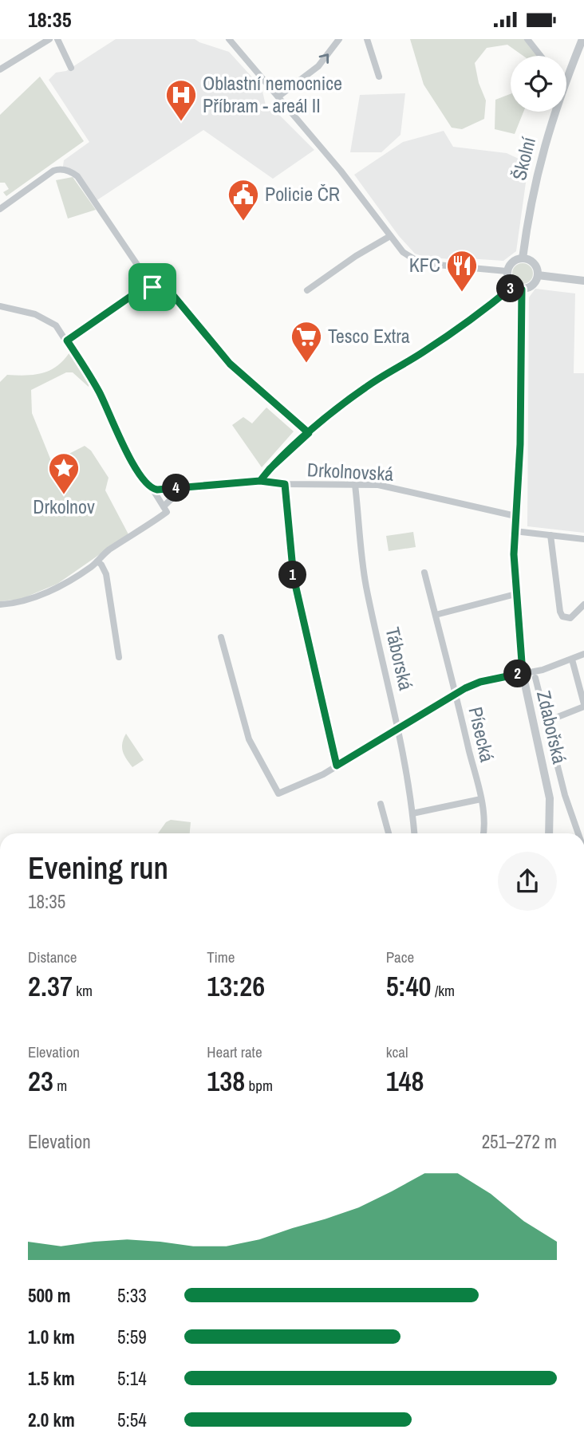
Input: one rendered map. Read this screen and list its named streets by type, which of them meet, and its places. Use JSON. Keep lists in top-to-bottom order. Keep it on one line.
{"streets":{"street":["Školní","Drkolnovská","Táborská","Zdabořská","Písecká"]},"crossings":[["Školní","Zdabořská"],["Drkolnovská","Táborská"],["Drkolnovská","Zdabořská"]],"places":{"hospital":["Oblastní nemocnice Příbram - areál II"],"public building":["Policie ČR"],"restaurant":["KFC"],"supermarket":["Tesco Extra"],"place":["Drkolnov"]},"page":{"status":"18:35","pins":["3","4","1","2"],"heading":["Evening run","18:35"],"stats":[["Distance","2.37 km"],["Time","13:26"],["Pace","5:40 /km"],["Elevation","23 m"],["Heart rate","138 bpm"],["kcal","148"]],"chart":["Elevation","251–272 m"],"list":[{"name":"500 m","note":"5:33"},{"name":"1.0 km","note":"5:59"},{"name":"1.5 km","note":"5:14"},{"name":"2.0 km","note":"5:54"}]}}
